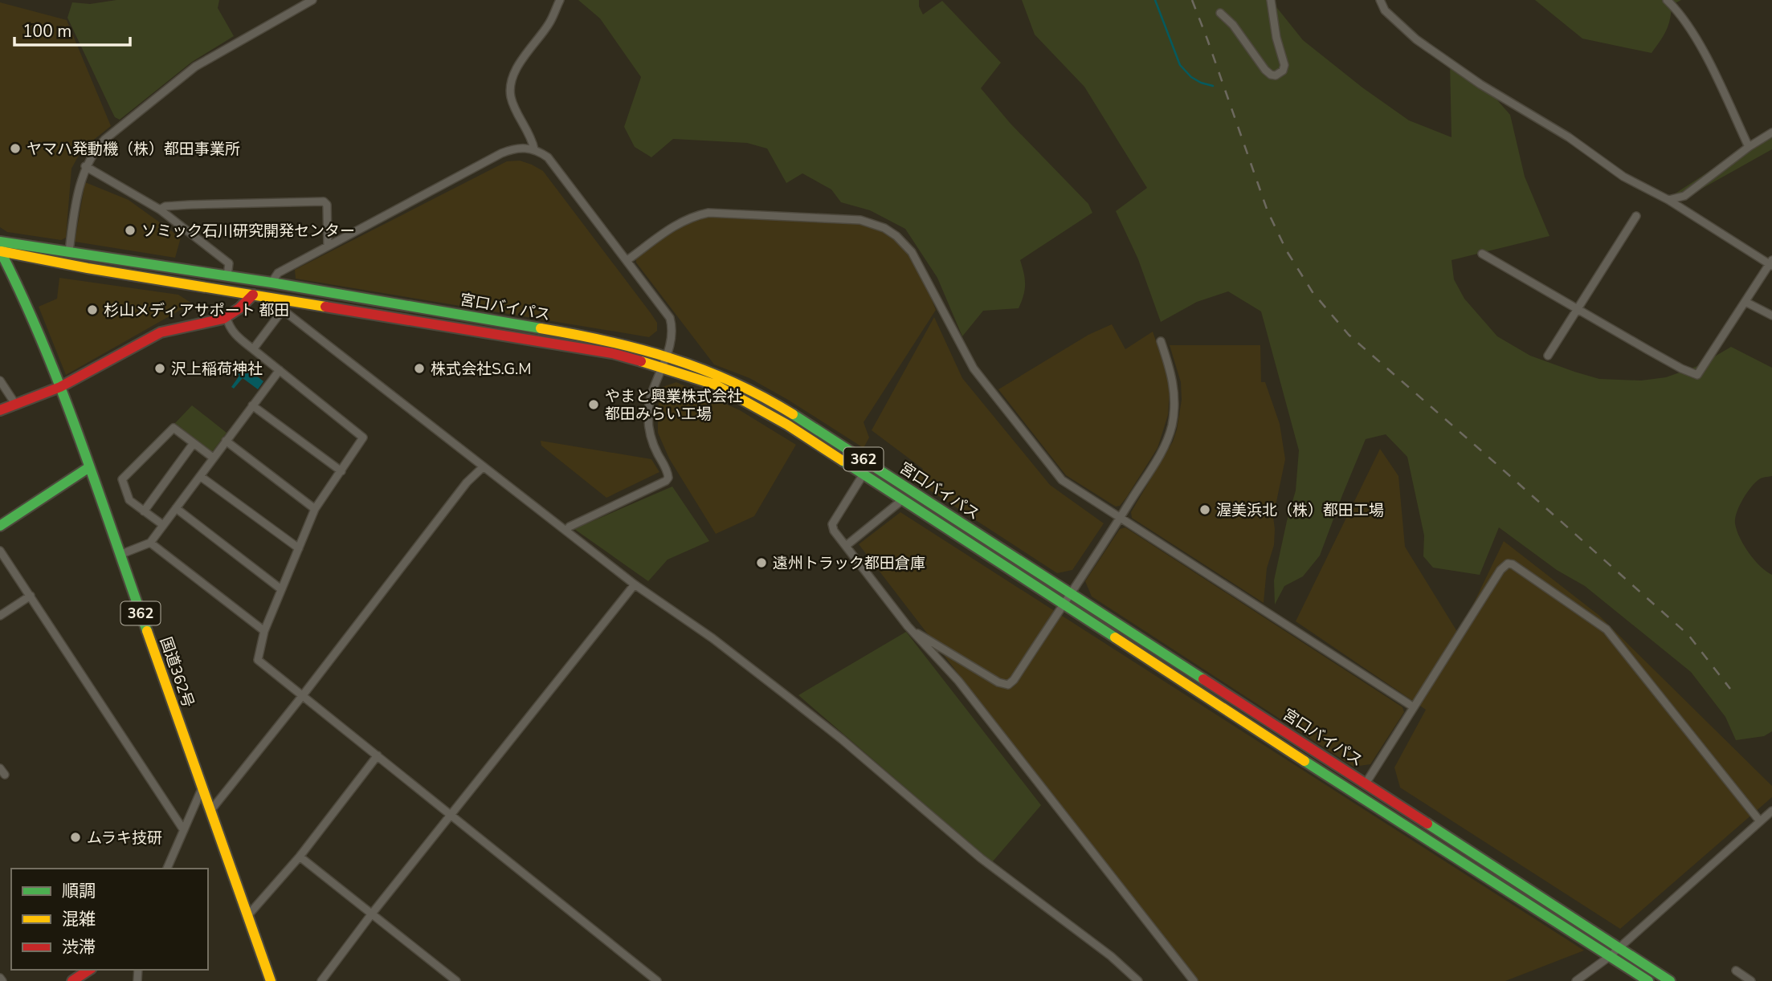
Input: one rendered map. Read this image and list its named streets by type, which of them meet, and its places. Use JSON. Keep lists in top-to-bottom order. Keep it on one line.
{"streets":{"main road":["宮口バイパス","362","国道362号"]},"crossings":[["宮口バイパス","国道362号"]],"places":["ヤマハ発動機（株）都田事業所","ソミック石川研究開発センター","杉山メディアサポート 都田","沢上稲荷神社","株式会社S.G.M","やまと興業株式会社 都田みらい工場","渥美浜北（株）都田工場","遠州トラック都田倉庫","ムラキ技研"],"legend":["順調","混雑","渋滞"],"scale_bar":"100 m"}
